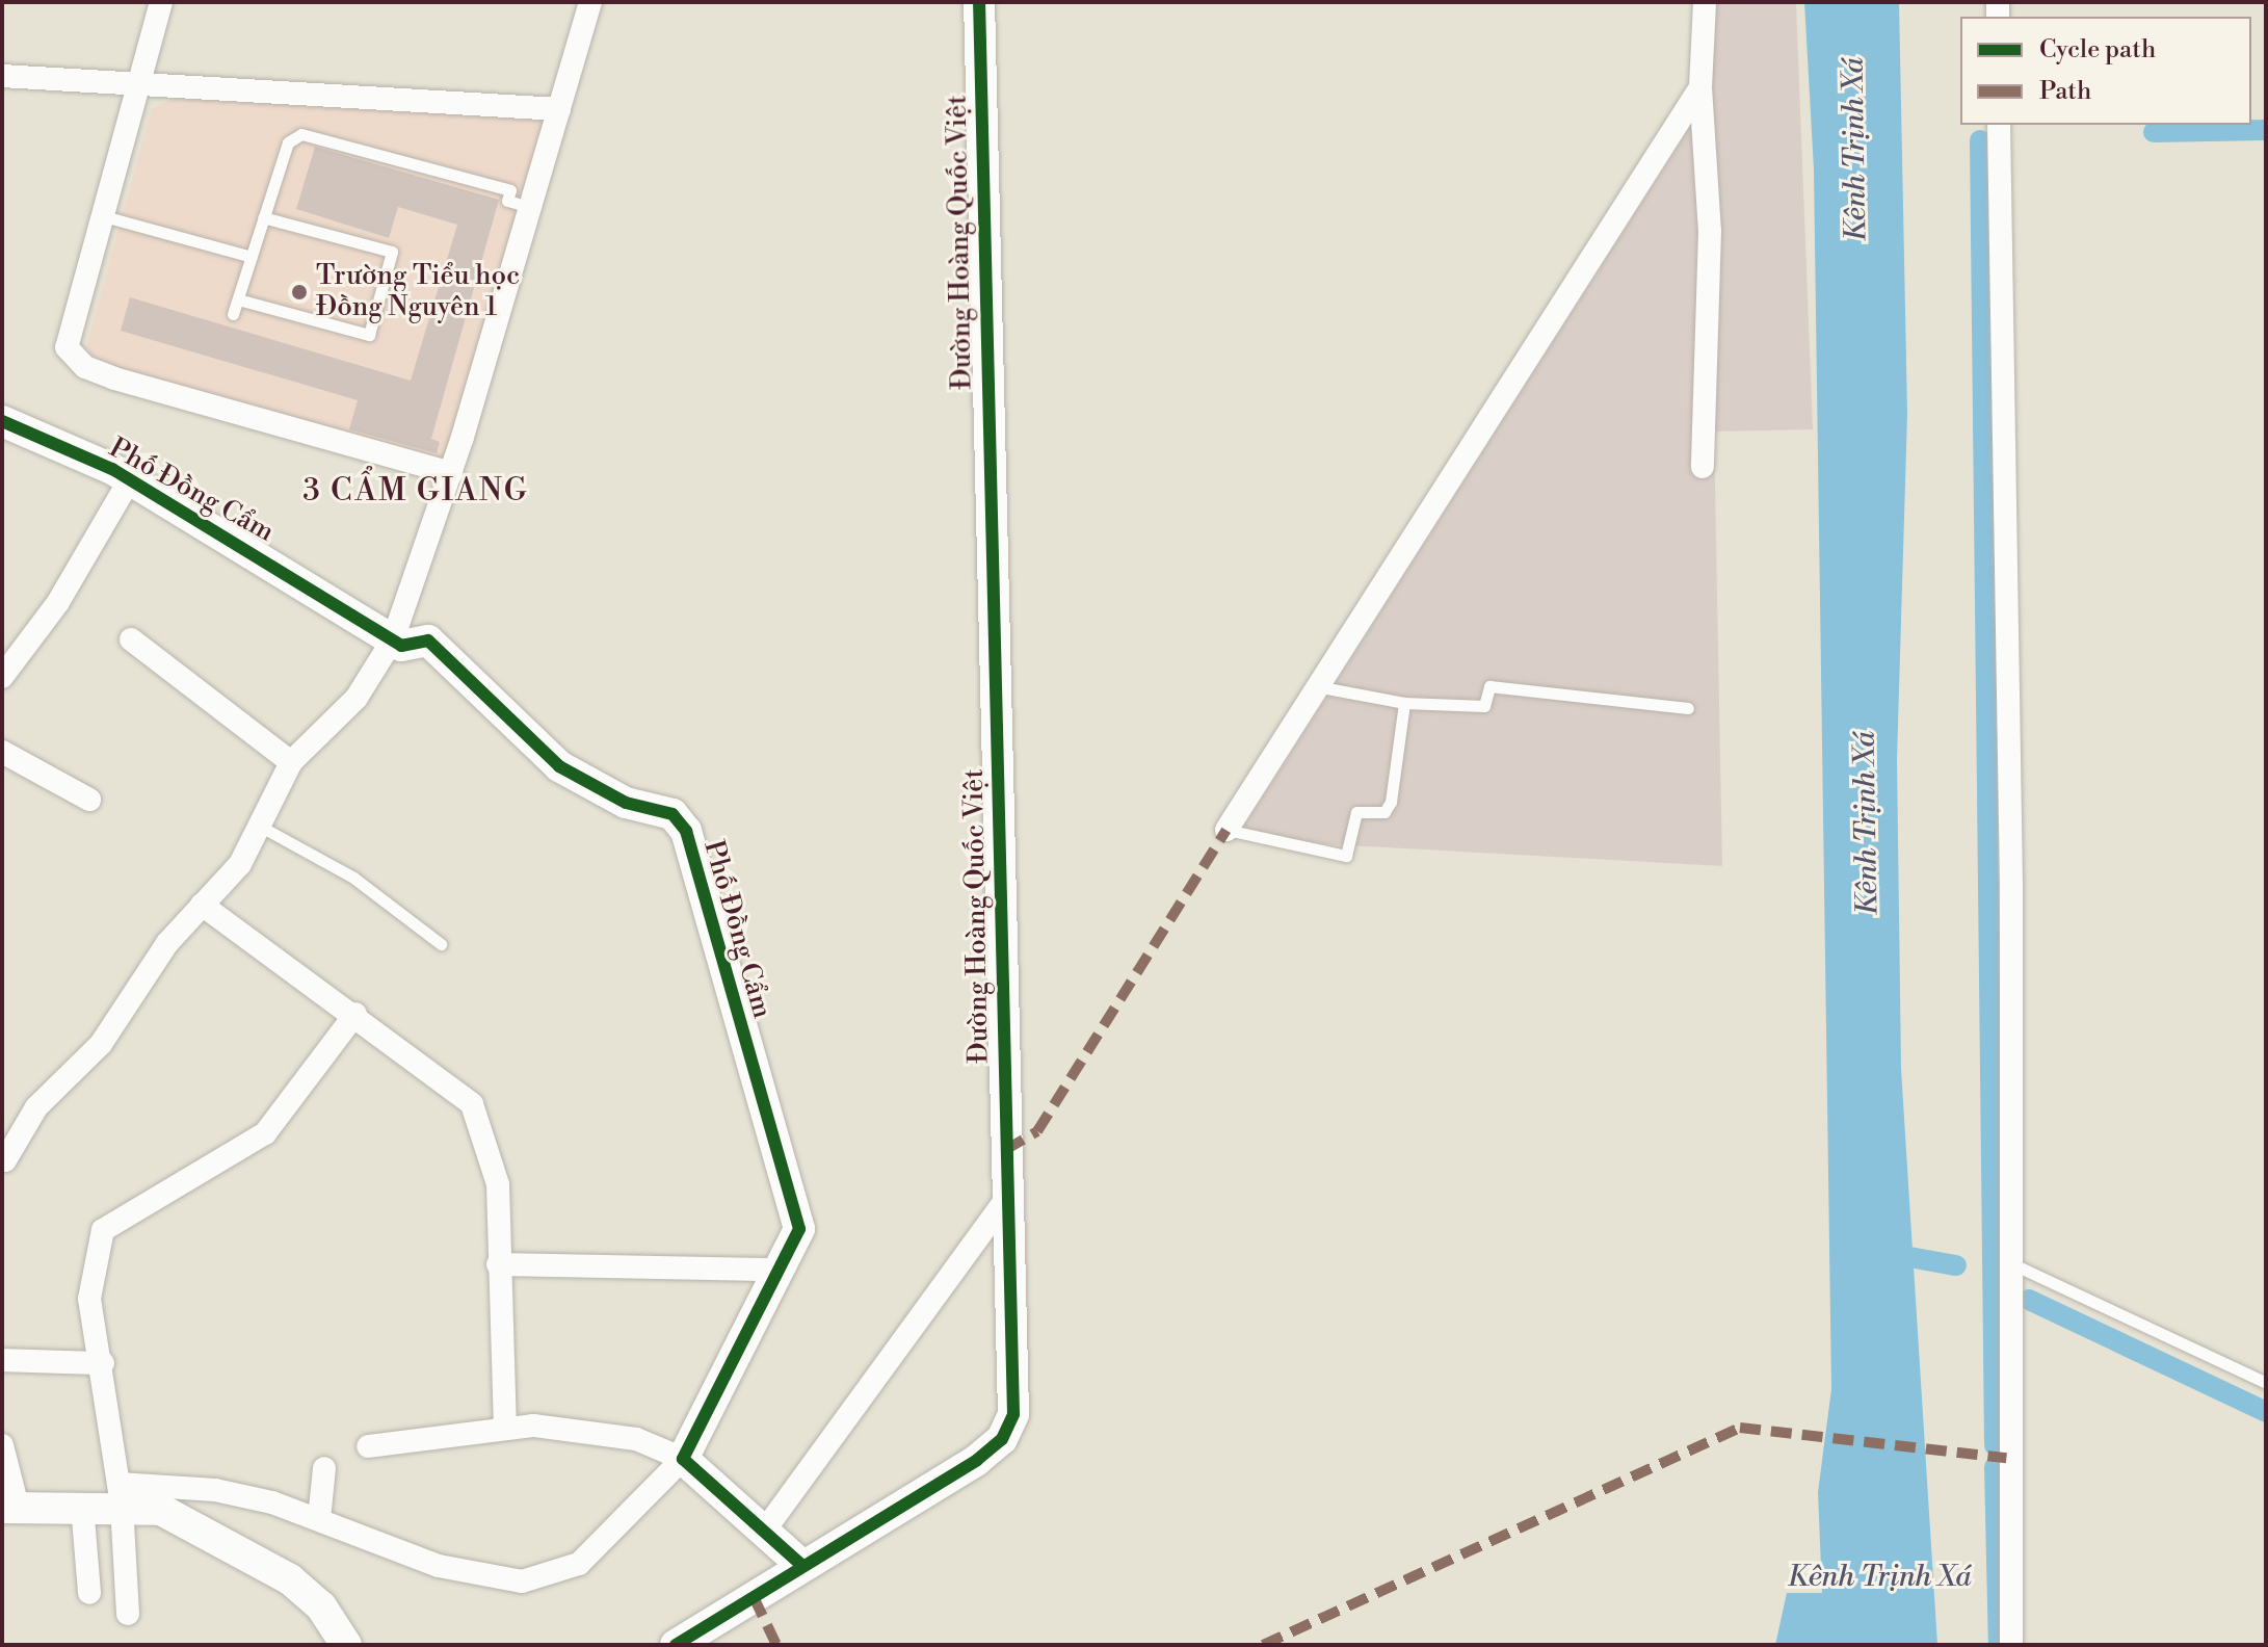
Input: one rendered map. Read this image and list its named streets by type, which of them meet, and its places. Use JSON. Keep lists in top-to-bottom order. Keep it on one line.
{"streets":{"street":["Đường Hoàng Quốc Việt","Phố Đồng Cẩm"]},"districts":["3 CẨM GIANG"],"water":["Kênh Trịnh Xá"],"places":["Trường Tiểu học Đồng Nguyên 1"],"legend":["Cycle path","Path"]}
